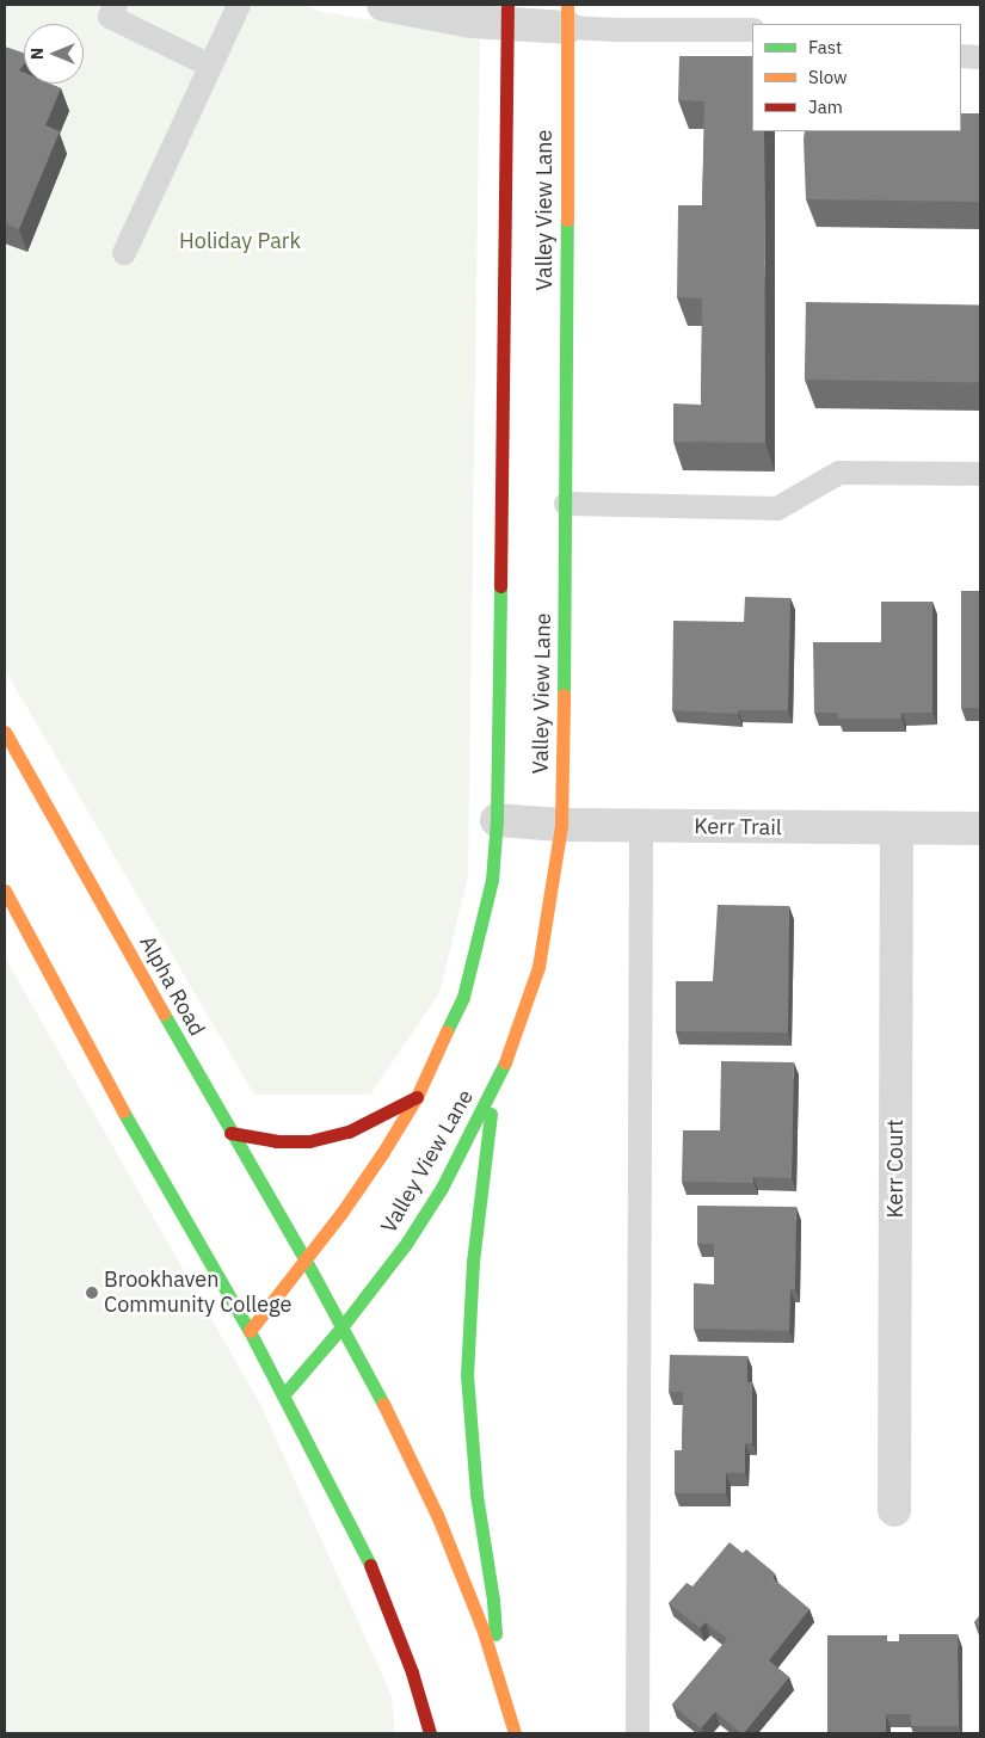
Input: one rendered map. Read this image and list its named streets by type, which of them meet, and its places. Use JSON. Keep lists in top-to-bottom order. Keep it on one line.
{"streets":{"main road":["Valley View Lane","Alpha Road"],"street":["Kerr Trail","Kerr Court"]},"crossings":[["Valley View Lane","Kerr Trail"],["Valley View Lane","Alpha Road"],["Kerr Trail","Kerr Court"]],"parks":["Holiday Park"],"places":["Brookhaven Community College"],"legend":["Fast","Slow","Jam"],"north":"left"}
